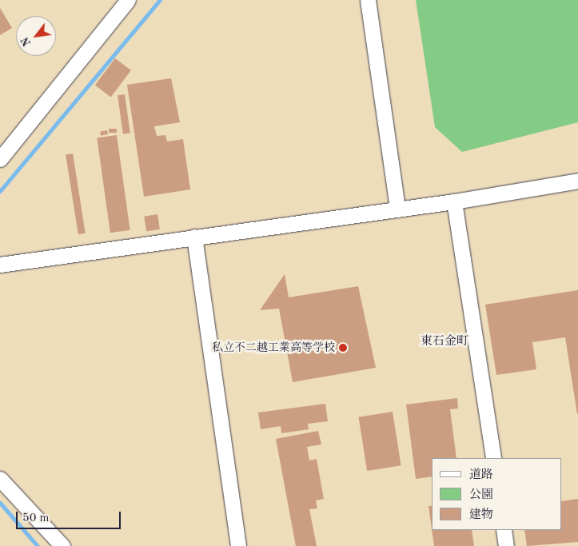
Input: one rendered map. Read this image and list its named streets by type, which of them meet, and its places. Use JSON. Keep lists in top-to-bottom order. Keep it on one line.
{"districts":["東石金町"],"places":["私立不二越工業高等学校"],"legend":["道路","公園","建物"],"scale_bar":"50 m","north":"bottom left"}
